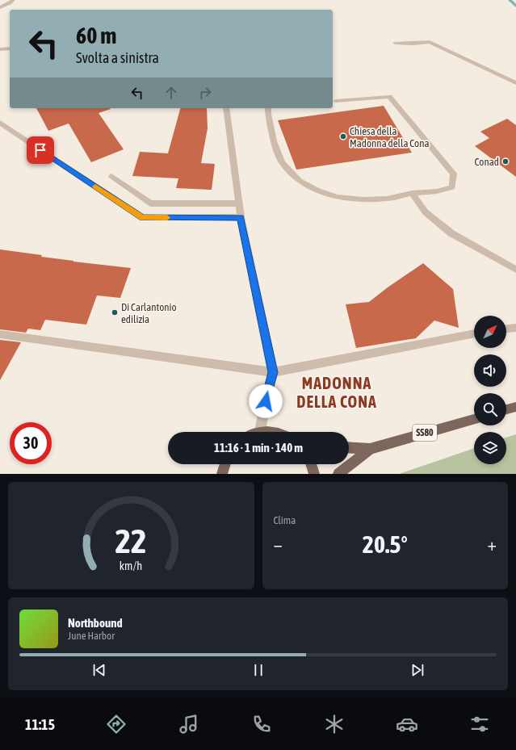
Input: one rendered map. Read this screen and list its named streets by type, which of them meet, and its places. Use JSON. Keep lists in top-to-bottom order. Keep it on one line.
{"streets":{"main road":["SS80"]},"districts":["MADONNA DELLA CONA"],"places":["Chiesa della Madonna della Cona","Conad","Di Carlantonio edilizia"],"north":"top right","page":{"turn":["60 m","Svolta a sinistra"],"limit":"30","trip":"11:16 · 1 min · 140 m","tile":"Clima","heat":["−","20.5°","+"],"song":["Northbound","June Harbor"],"tabs":"11:15","gauge":["22","km/h"]}}
